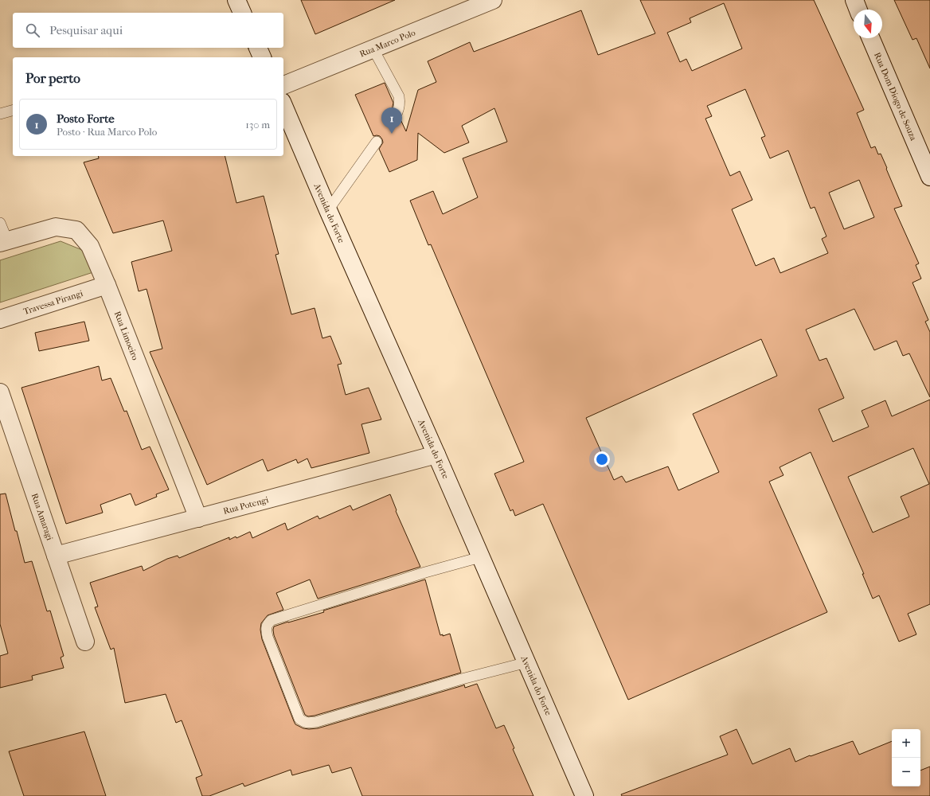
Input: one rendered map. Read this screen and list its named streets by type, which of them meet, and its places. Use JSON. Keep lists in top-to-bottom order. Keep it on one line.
{"streets":{"street":["Rua Marco Polo","Rua Dom Diogo de Souza","Avenida do Forte","Travessa Pirangi","Rua Limoeiro","Rua Potengi","Rua Amaragi"]},"crossings":[["Avenida do Forte","Rua Potengi"],["Travessa Pirangi","Rua Limoeiro"],["Rua Limoeiro","Rua Potengi"],["Rua Potengi","Rua Amaragi"]],"north":"bottom","page":{"search":"Pesquisar aqui","heading":"Por perto","list":[{"mark":"1","name":"Posto Forte","note":"Posto · Rua Marco Polo","value":"130 m"}],"pins":"1","map_buttons":["+","−"]}}
